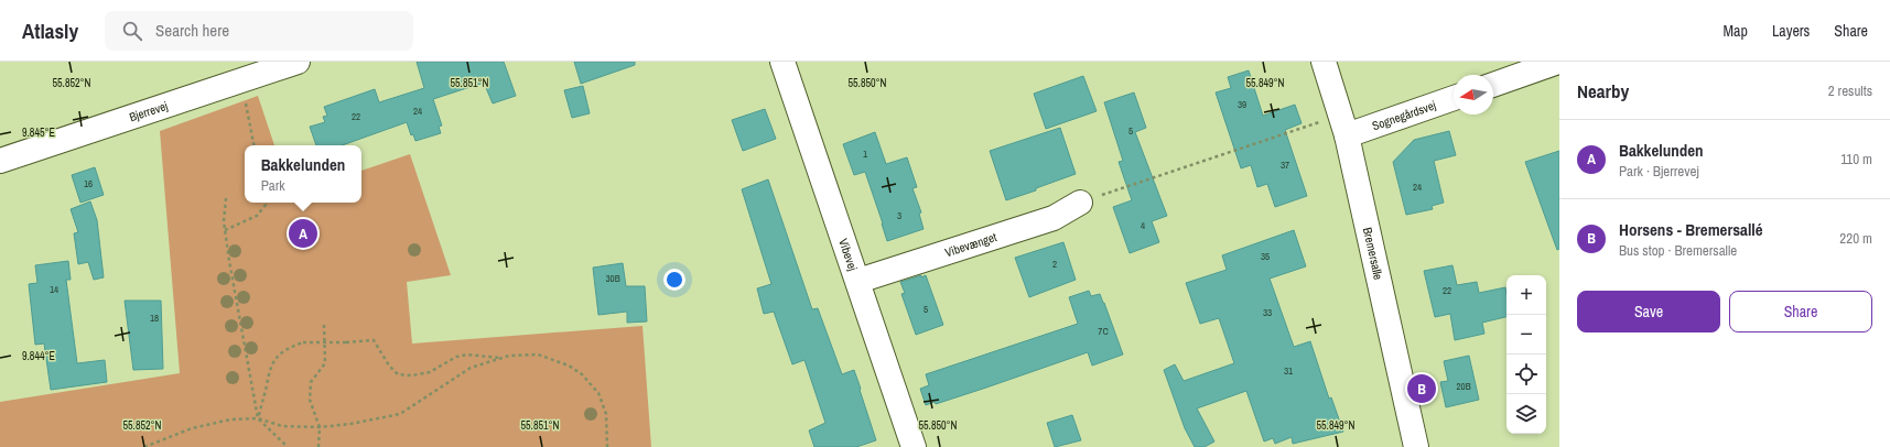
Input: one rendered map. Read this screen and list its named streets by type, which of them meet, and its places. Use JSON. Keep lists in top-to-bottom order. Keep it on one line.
{"streets":{"street":["Bjerrevej","Sognegårdsvej","Vibevænget","Bremersalle","Vibevej"]},"crossings":[["Sognegårdsvej","Bremersalle"],["Vibevænget","Vibevej"]],"house_numbers":["39","24","22","5","1","37","16","24","3","4","35","2","30B","14","22","5","33","18","7C","31","20B"],"north":"left","page":{"header":"Atlasly","search":"Search here","nav":["Map","Layers","Share"],"heading":["Nearby","2 results"],"list":[{"mark":"A","name":"Bakkelunden","note":"Park · Bjerrevej","value":"110 m"},{"mark":"B","name":"Horsens - Bremersallé","note":"Bus stop · Bremersalle","value":"220 m"}],"popup":["Bakkelunden","Park"],"pins":["A","B"],"map_buttons":["+","−"],"buttons":["Save","Share"]},"coordinates":["55.852°N","55.851°N","55.850°N","55.849°N","9.845°E","9.844°E"]}
